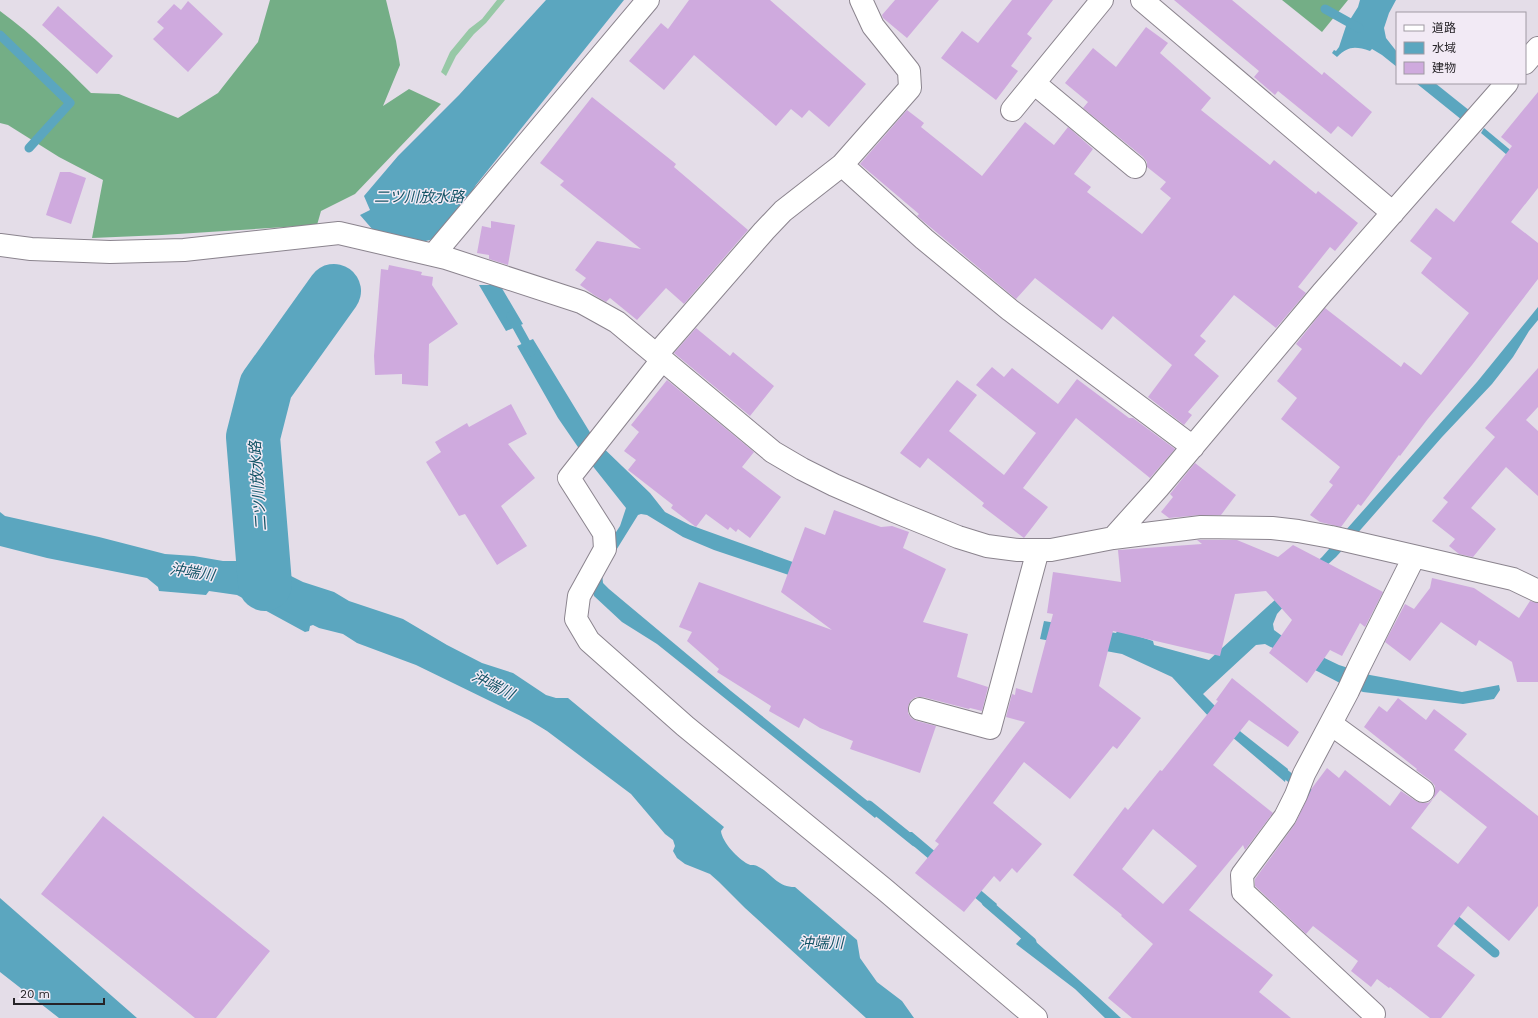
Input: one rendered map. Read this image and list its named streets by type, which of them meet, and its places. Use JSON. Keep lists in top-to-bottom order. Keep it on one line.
{"water":["二ツ川放水路","沖端川"],"legend":["道路","水域","建物"],"scale_bar":"20 m"}
